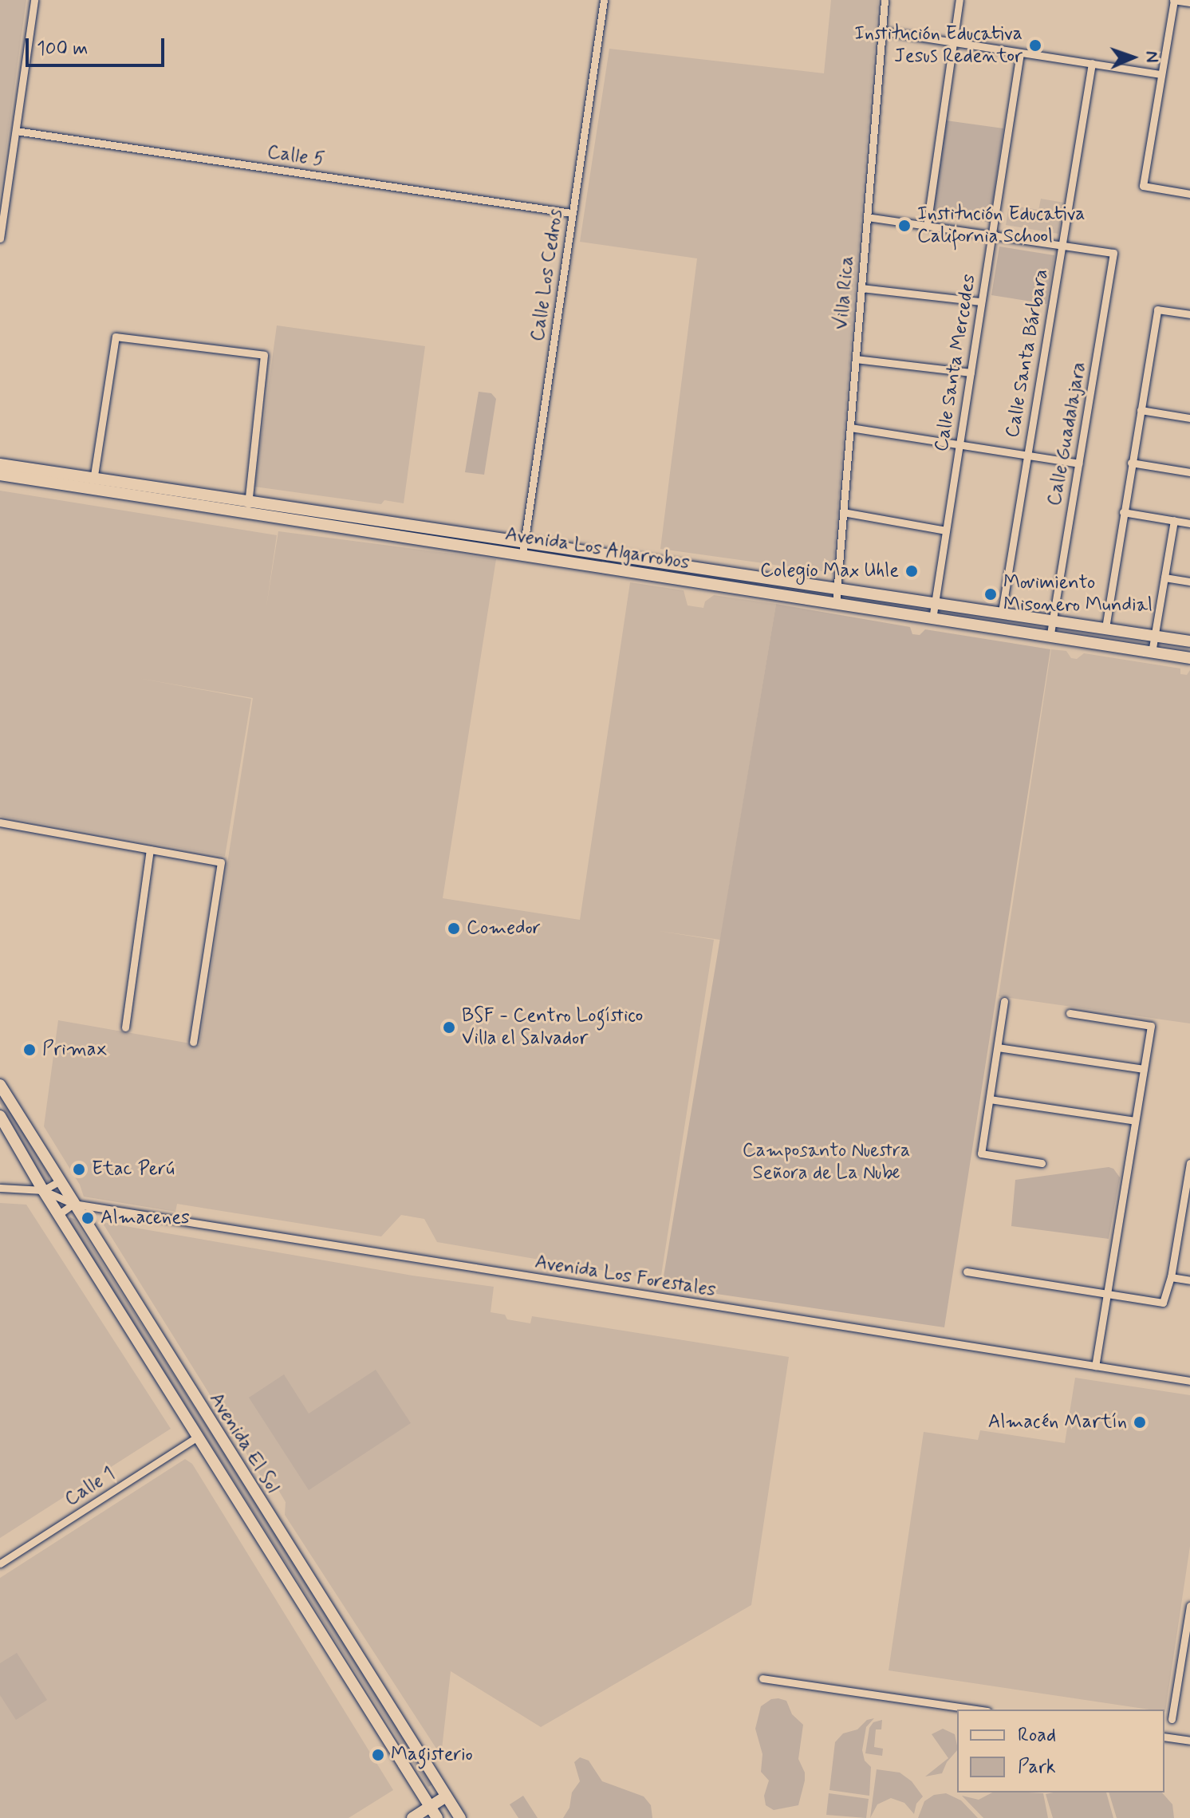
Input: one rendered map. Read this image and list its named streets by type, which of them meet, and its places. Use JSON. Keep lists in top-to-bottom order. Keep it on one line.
{"streets":{"street":["Calle 5","Calle Los Cedros","Villa Rica","Calle Santa Bárbara","Calle Santa Mercedes","Calle Guadalajara","Avenida Los Algarrobos","Avenida Los Forestales","Avenida El Sol","Calle 1"]},"crossings":[["Calle 5","Calle Los Cedros"],["Calle Los Cedros","Avenida Los Algarrobos"],["Villa Rica","Avenida Los Algarrobos"],["Calle Santa Bárbara","Calle Guadalajara"],["Calle Santa Bárbara","Avenida Los Algarrobos"],["Calle Santa Mercedes","Avenida Los Algarrobos"],["Calle Guadalajara","Avenida Los Algarrobos"],["Avenida Los Forestales","Avenida El Sol"],["Avenida El Sol","Calle 1"]],"parks":["Camposanto Nuestra Señora de La Nube"],"places":["Institución Educativa Jesus Redentor","Institución Educativa California School","Colegio Max Uhle","Movimiento Misonero Mundial","Comedor","BSF - Centro Logístico Villa el Salvador","Primax","Etac Perú","Almacenes","Almacén Martín","Magisterio"],"legend":["Road","Park"],"scale_bar":"100 m","north":"right"}
